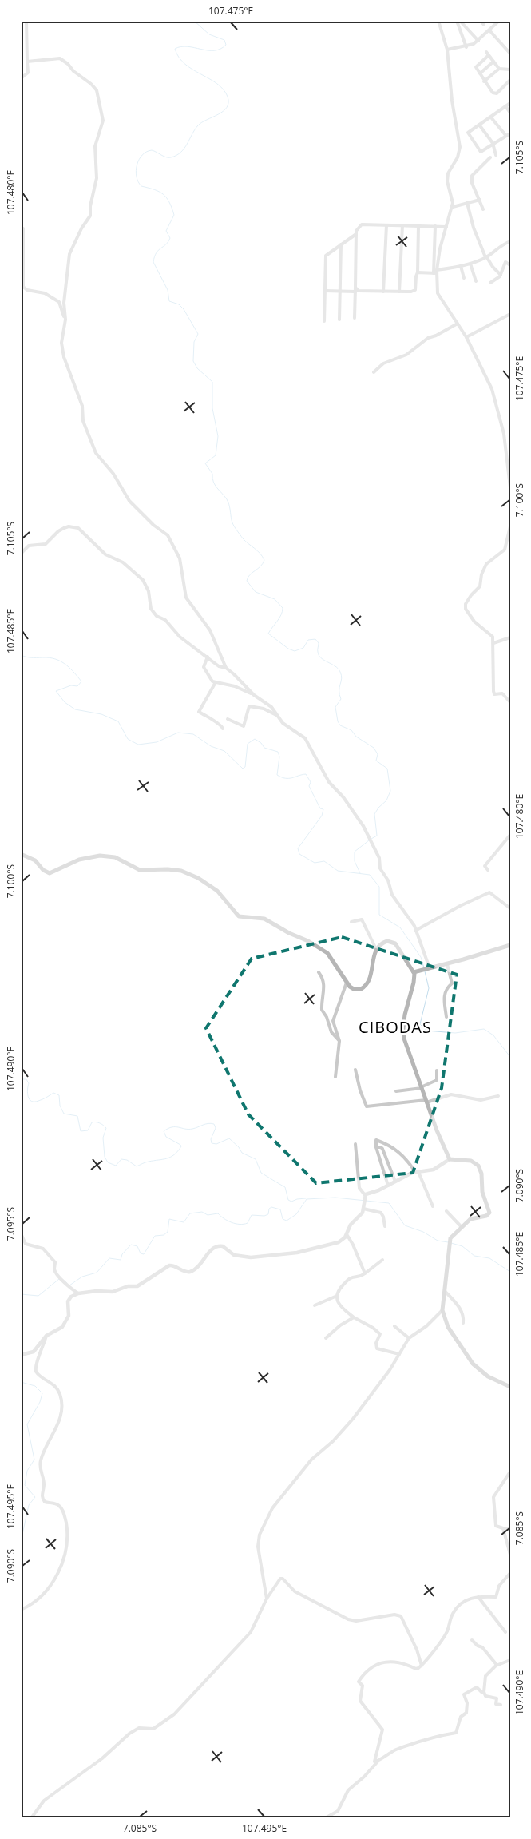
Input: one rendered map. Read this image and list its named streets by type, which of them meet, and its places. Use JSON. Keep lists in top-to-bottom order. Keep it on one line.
{"districts":["CIBODAS"],"coordinates":["107.475°E","7.105°S","107.480°E","7.100°S","107.485°E","107.490°E","7.090°S","7.095°S","107.495°E","7.085°S"]}
